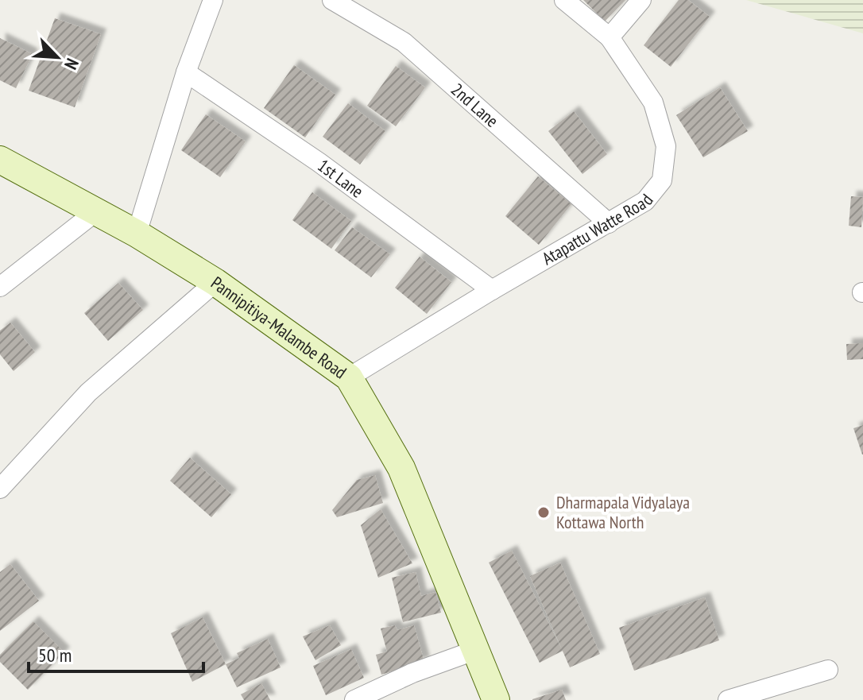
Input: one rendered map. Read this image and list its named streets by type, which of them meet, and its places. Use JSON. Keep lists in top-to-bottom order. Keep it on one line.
{"streets":{"street":["2nd Lane","1st Lane","Atapattu Watte Road","Pannipitiya-Malambe Road"]},"crossings":[["2nd Lane","Atapattu Watte Road"],["1st Lane","Atapattu Watte Road"],["Atapattu Watte Road","Pannipitiya-Malambe Road"]],"places":["Dharmapala Vidyalaya Kottawa North"],"scale_bar":"50 m","north":"bottom right"}
